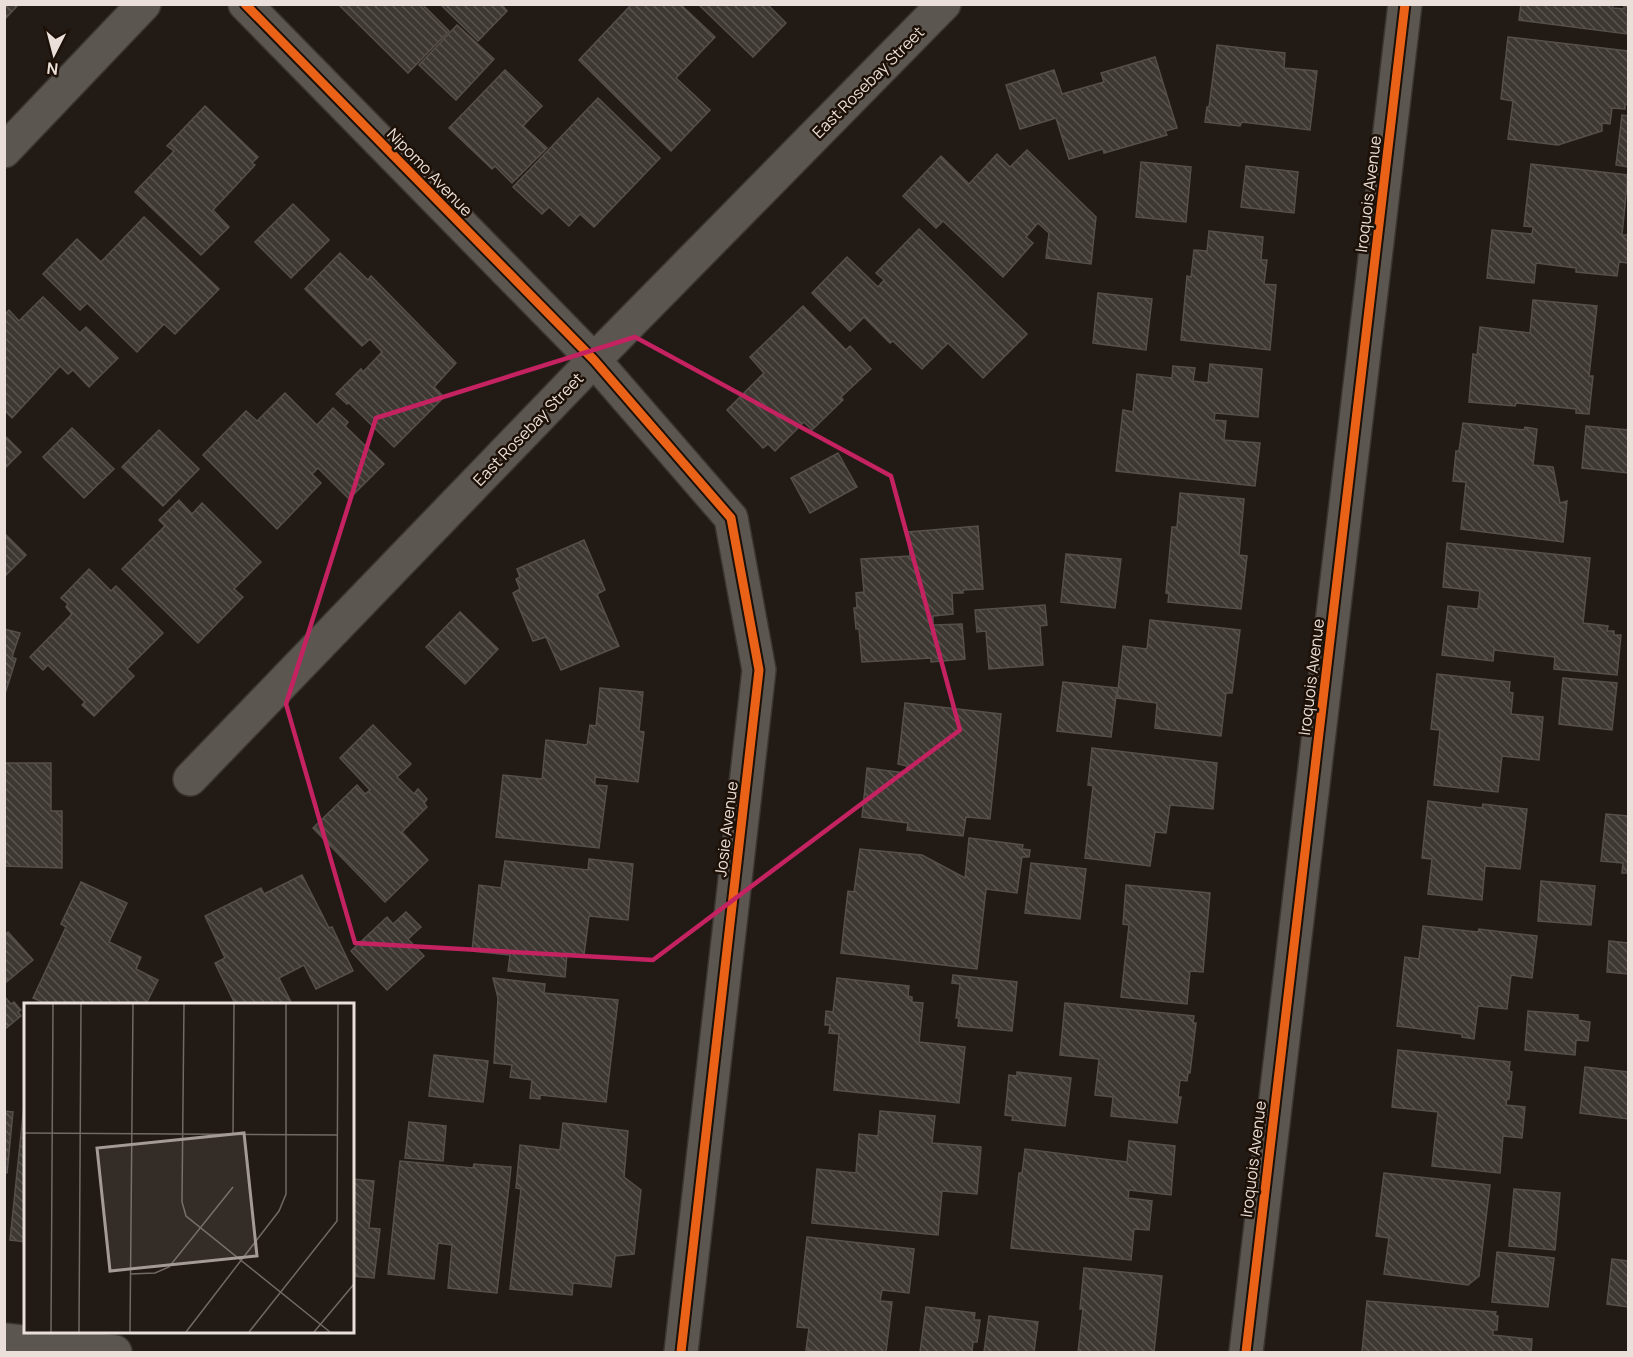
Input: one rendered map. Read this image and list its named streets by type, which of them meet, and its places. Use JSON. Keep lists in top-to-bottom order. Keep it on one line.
{"streets":{"street":["East Rosebay Street","Nipomo Avenue","Iroquois Avenue","Josie Avenue"]},"crossings":[["East Rosebay Street","Nipomo Avenue"],["East Rosebay Street","Josie Avenue"],["Nipomo Avenue","Josie Avenue"]],"north":"bottom"}
